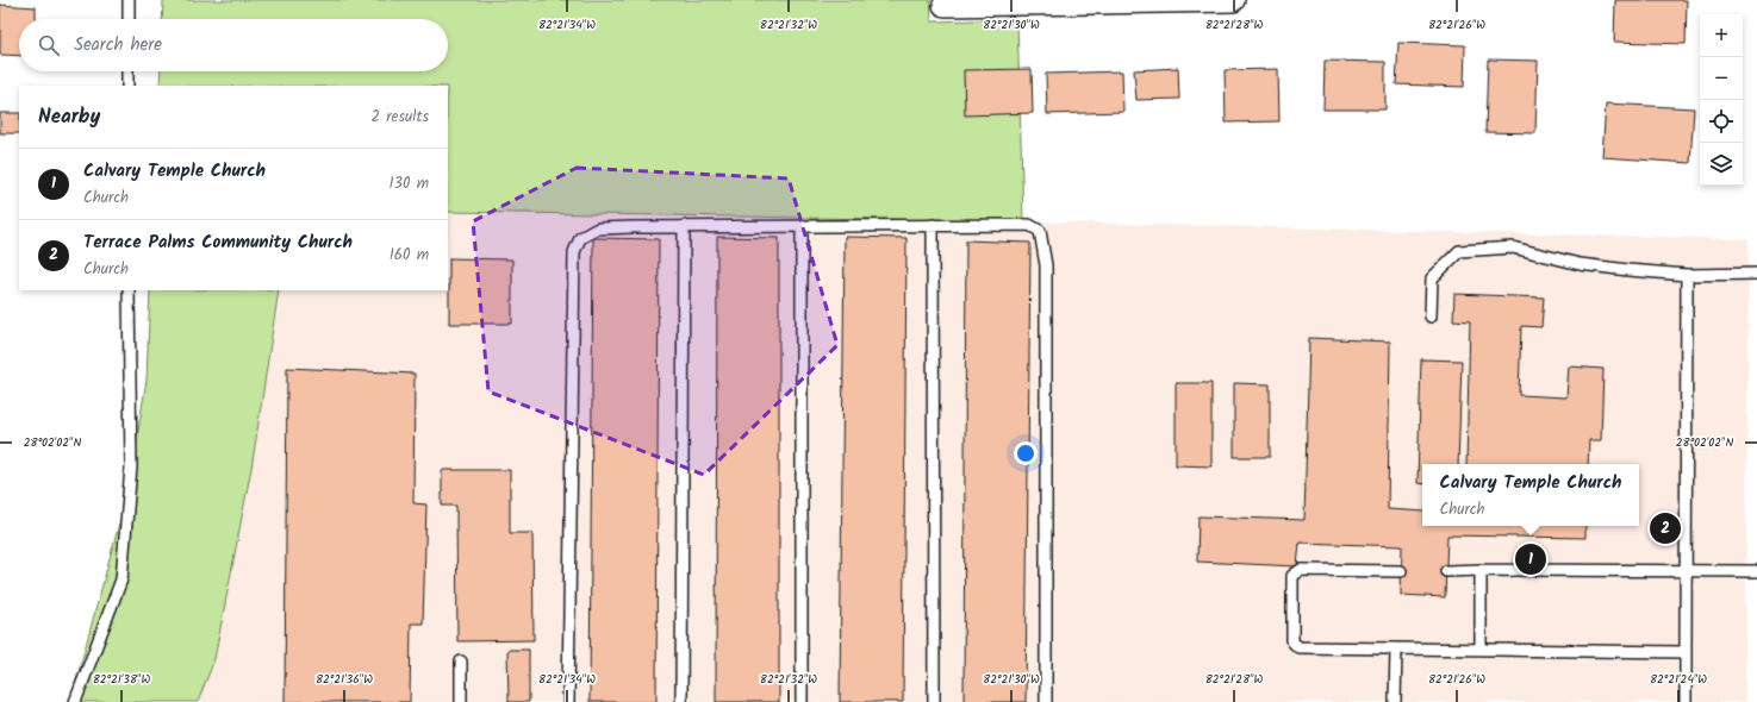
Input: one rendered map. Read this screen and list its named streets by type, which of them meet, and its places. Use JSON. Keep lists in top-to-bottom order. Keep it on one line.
{"page":{"map_buttons":["+","−"],"search":"Search here","heading":["Nearby","2 results"],"list":[{"mark":"1","name":"Calvary Temple Church","note":"Church","value":"130 m"},{"mark":"2","name":"Terrace Palms Community Church","note":"Church","value":"160 m"}],"popup":["Calvary Temple Church","Church"],"pins":["2","1"]},"coordinates":["82°21'34\"W","82°21'32\"W","82°21'30\"W","82°21'28\"W","82°21'26\"W","28°02'02\"N","82°21'38\"W","82°21'36\"W","82°21'24\"W"]}
